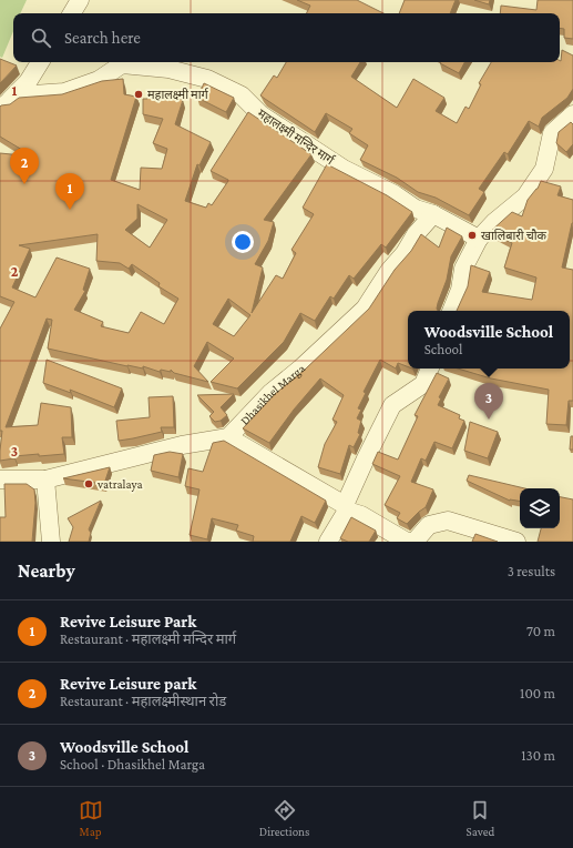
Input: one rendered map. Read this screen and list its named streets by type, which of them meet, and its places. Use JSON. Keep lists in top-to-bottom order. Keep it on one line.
{"streets":{"street":["महालक्ष्मी मन्दिर मार्ग","Dhasikhel Marga"]},"crossings":[["महालक्ष्मी मन्दिर मार्ग","Dhasikhel Marga"]],"places":["महालक्ष्मी मार्ग","खालिबारी चौक","vatralaya"],"page":{"search":"Search here","pins":["2","1","3"],"popup":["Woodsville School","School"],"heading":["Nearby","3 results"],"list":[{"mark":"1","name":"Revive Leisure Park","note":"Restaurant · महालक्ष्मी मन्दिर मार्ग","value":"70 m"},{"mark":"2","name":"Revive Leisure park","note":"Restaurant · महालक्ष्मीस्थान रोड","value":"100 m"},{"mark":"3","name":"Woodsville School","note":"School · Dhasikhel Marga","value":"130 m"}],"nav":["Map","Directions","Saved"]},"grid":{"rows":["1","2","3"]}}
